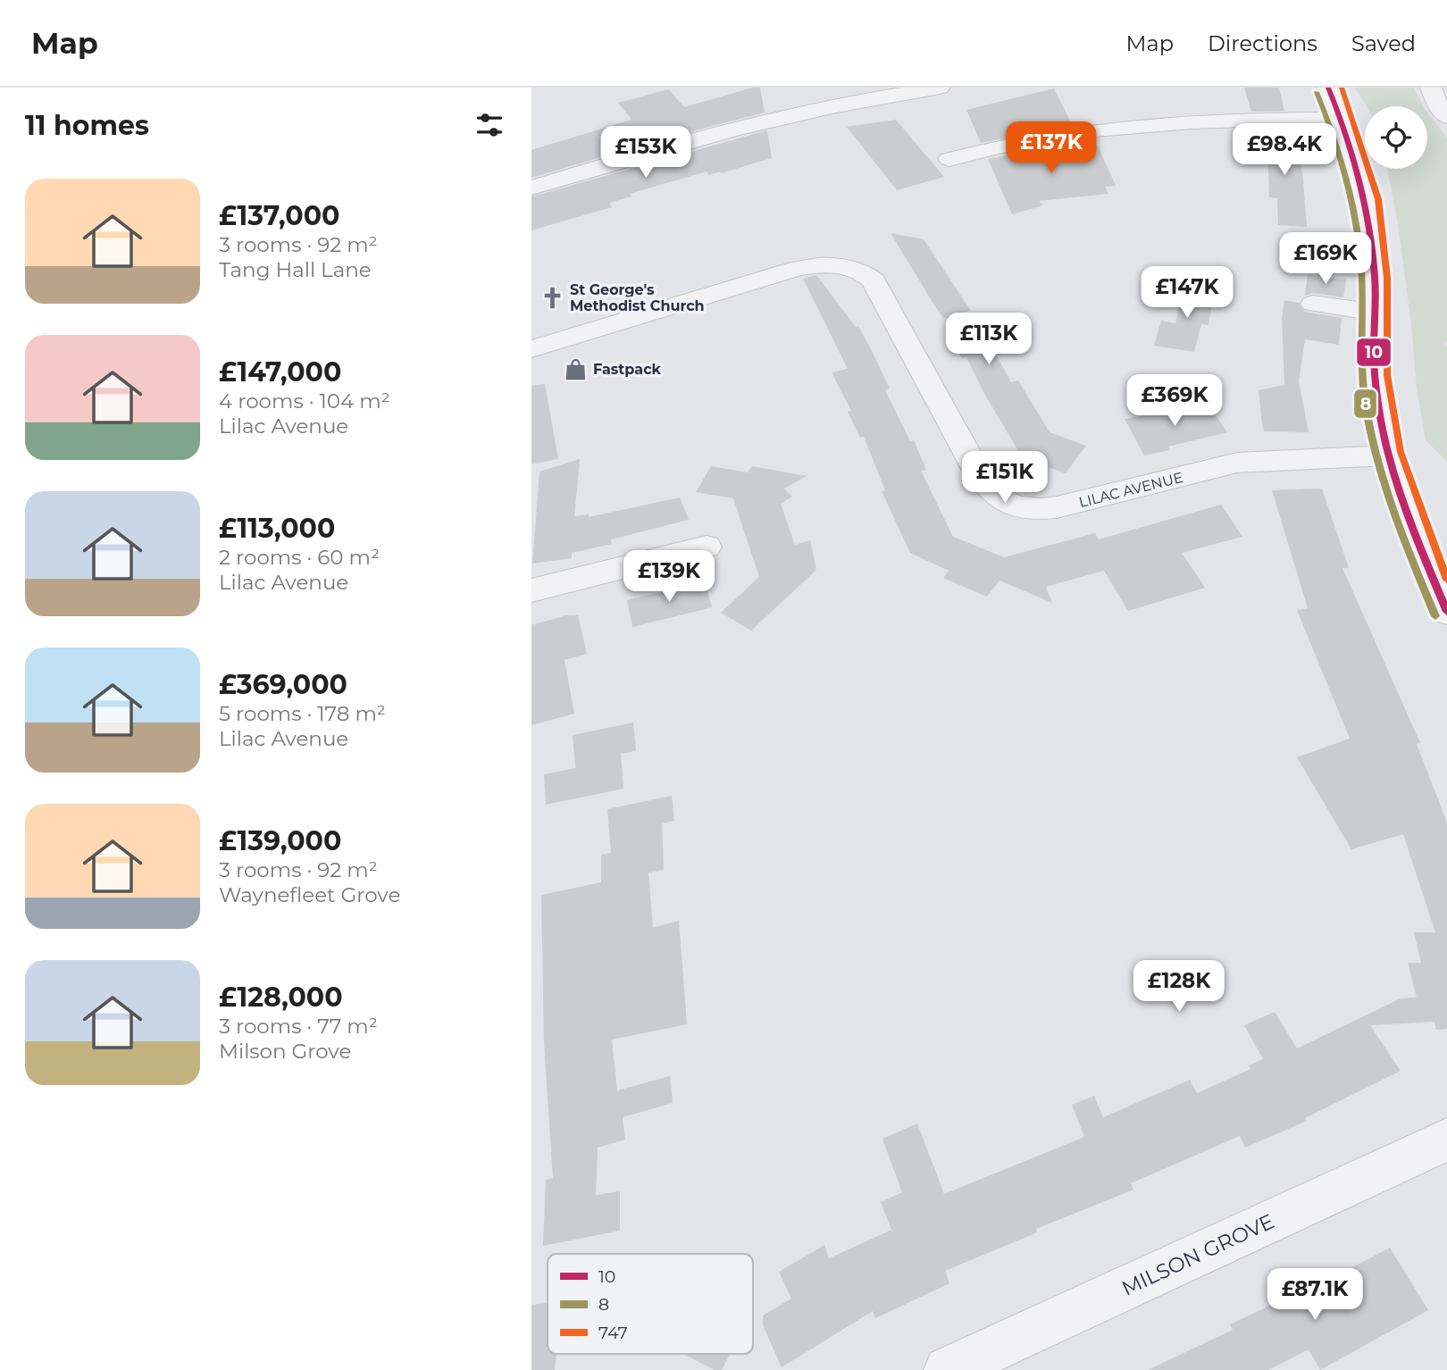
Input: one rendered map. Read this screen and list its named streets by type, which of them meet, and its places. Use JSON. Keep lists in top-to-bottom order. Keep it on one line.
{"streets":{"street":["LILAC AVENUE","MILSON GROVE"]},"places":{"church":["St George's Methodist Church"],"shop":["Fastpack"]},"lines":["transit line 10","transit line 747","transit line 8"],"legend":["10","8","747"],"page":{"header":"Map","nav":["Map","Directions","Saved"],"heading":"11 homes","price":["£137K","£98.4K","£153K","£169K","£147K","£113K","£369K","£151K","£139K","£128K","£87.1K"],"list":[{"name":"£137,000","note":"3 rooms · 92 m² · Tang Hall Lane"},{"name":"£147,000","note":"4 rooms · 104 m² · Lilac Avenue"},{"name":"£113,000","note":"2 rooms · 60 m² · Lilac Avenue"},{"name":"£369,000","note":"5 rooms · 178 m² · Lilac Avenue"},{"name":"£139,000","note":"3 rooms · 92 m² · Waynefleet Grove"},{"name":"£128,000","note":"3 rooms · 77 m² · Milson Grove"}]}}
